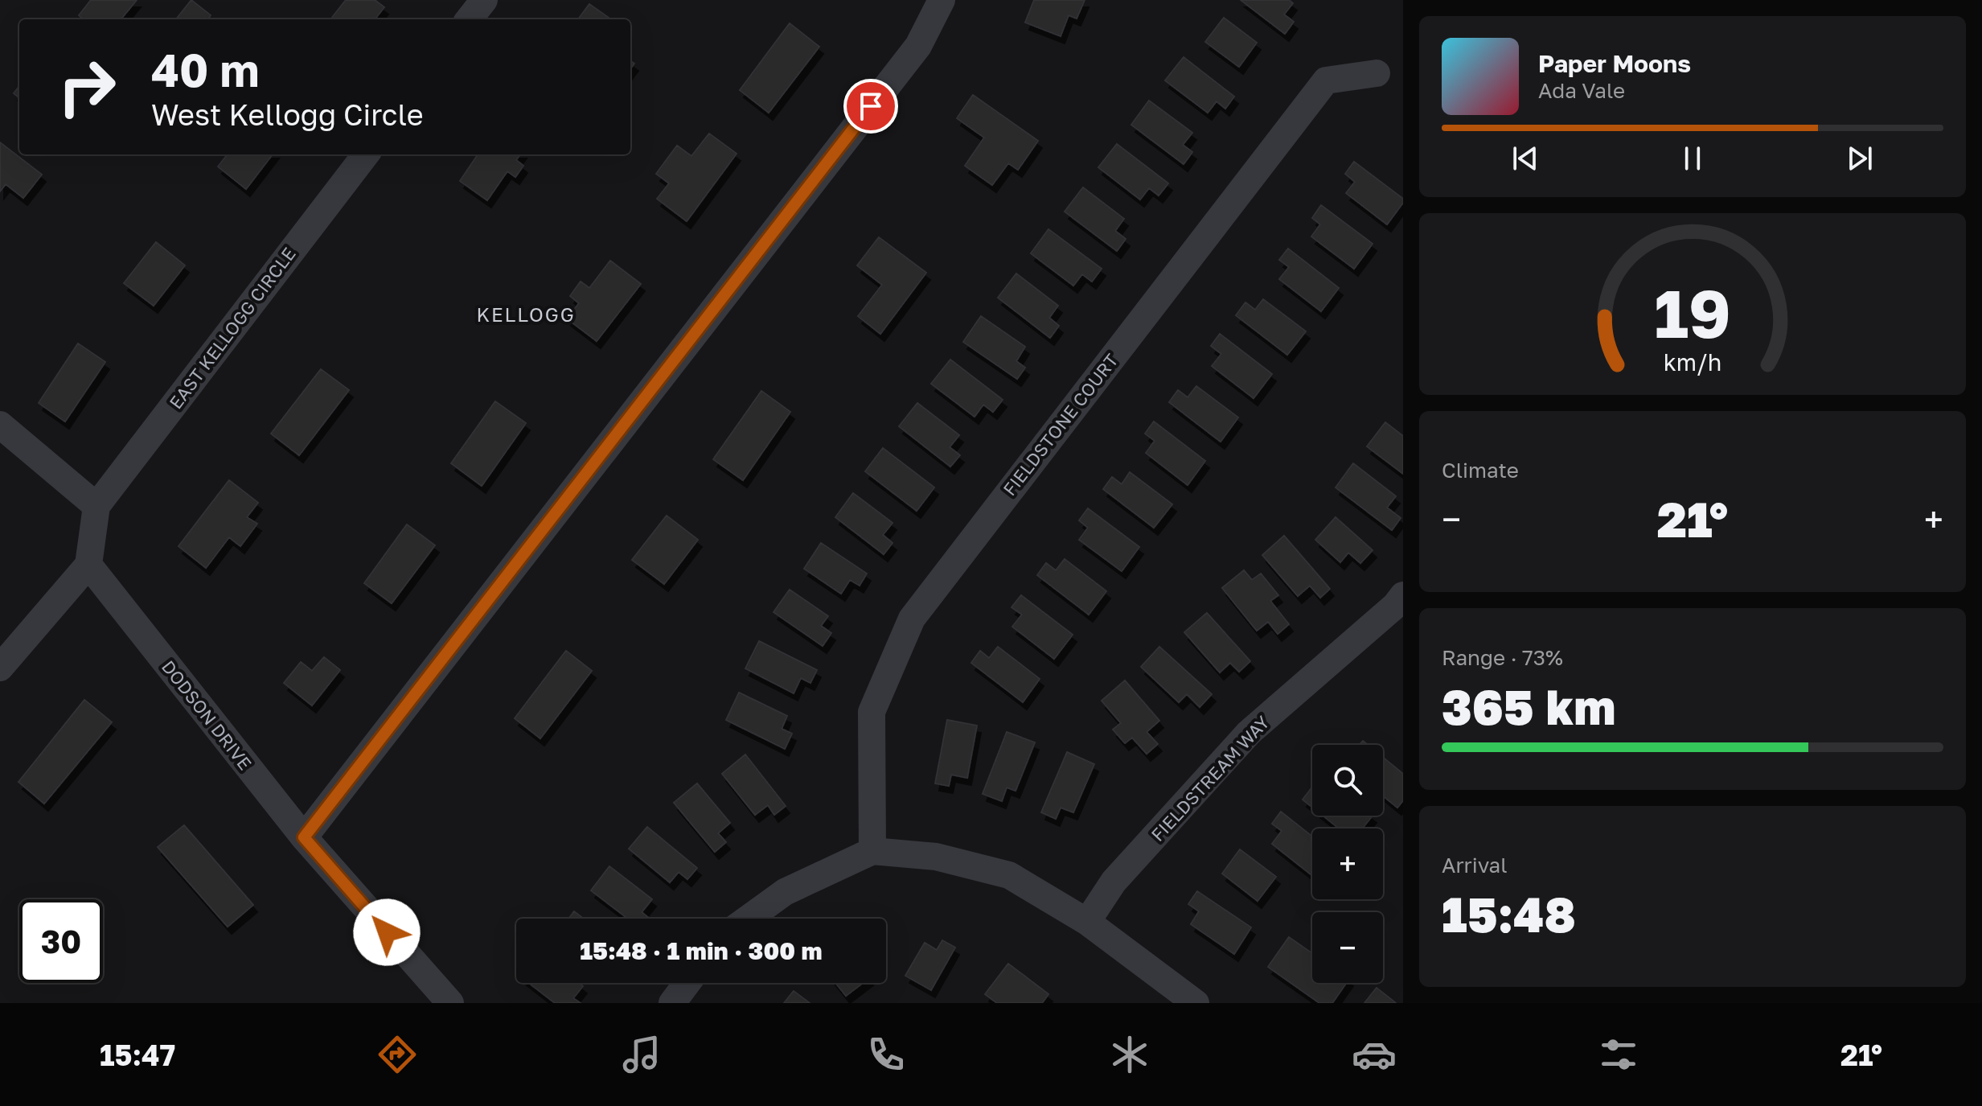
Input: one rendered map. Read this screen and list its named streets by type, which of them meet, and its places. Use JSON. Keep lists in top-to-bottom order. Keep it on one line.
{"streets":{"street":["EAST KELLOGG CIRCLE","FIELDSTONE COURT","DODSON DRIVE","FIELDSTREAM WAY"]},"districts":["KELLOGG"],"page":{"turn":["40 m","West Kellogg Circle"],"song":["Paper Moons","Ada Vale"],"tile":["Climate",["Range · 73%","365 km"],["Arrival","15:48"]],"heat":["−","21°","+"],"map_buttons":["+","−"],"limit":"30","trip":"15:48 · 1 min · 300 m","tabs":["15:47","21°"],"gauge":["19","km/h"]}}
